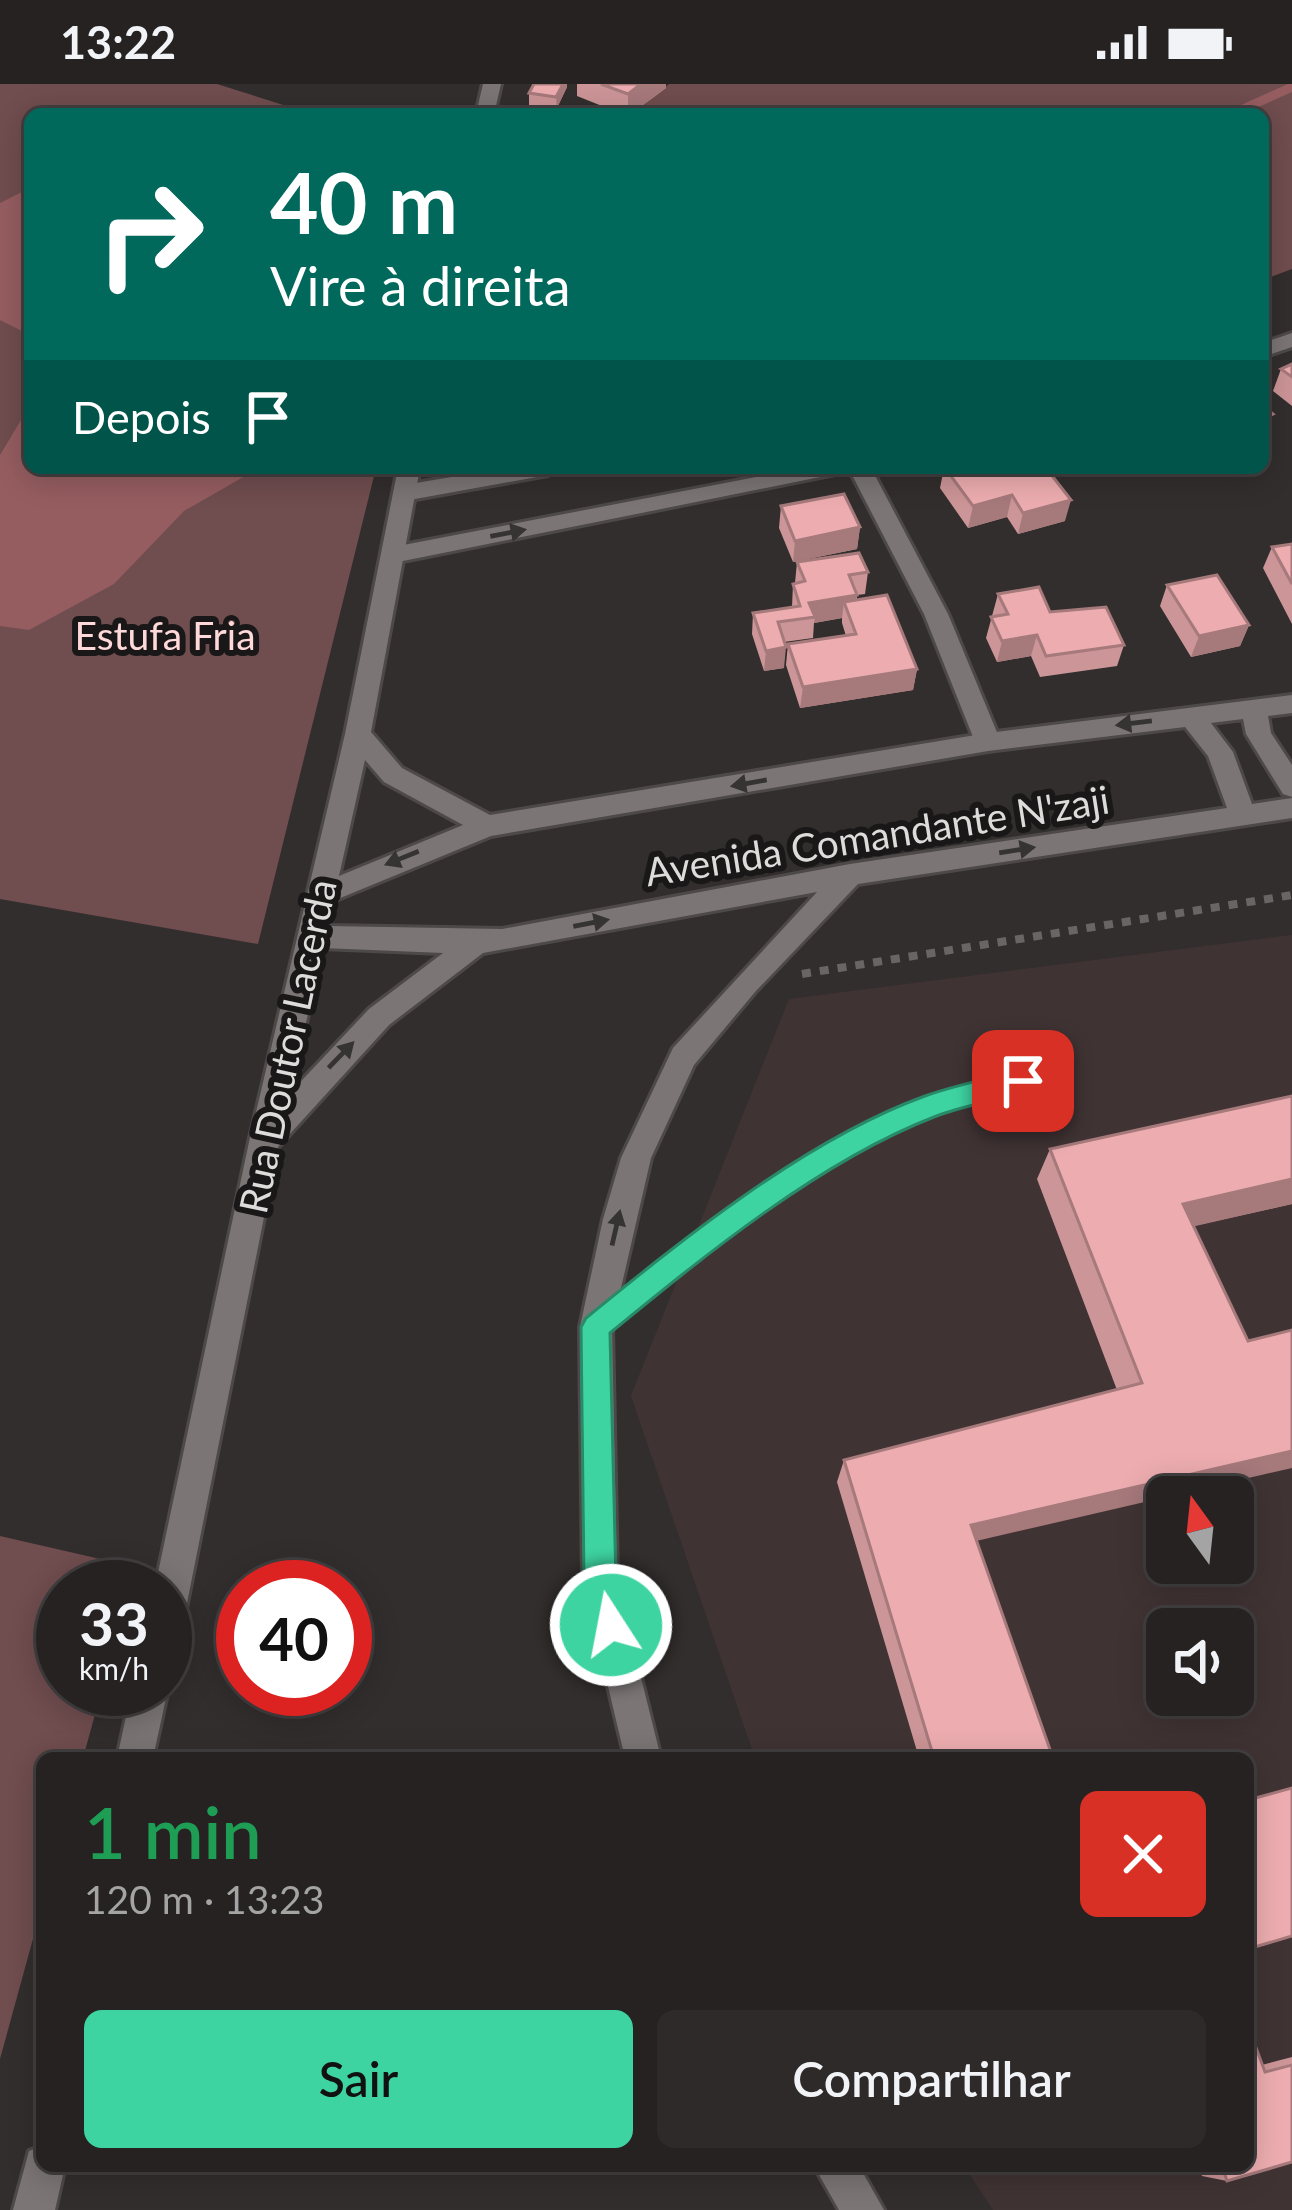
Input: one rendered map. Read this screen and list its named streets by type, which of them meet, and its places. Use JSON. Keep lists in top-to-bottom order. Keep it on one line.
{"streets":{"street":["Avenida Comandante N'zaji","Rua Doutor Lacerda"]},"crossings":[["Avenida Comandante N'zaji","Rua Doutor Lacerda"]],"parks":["Estufa Fria"],"north":"top","page":{"status":"13:22","turn":["40 m","Vire à direita"],"then":"Depois","speed":"33 km/h","limit":"40","heading":["1 min","120 m · 13:23"],"buttons":["Sair","Compartilhar"]}}
